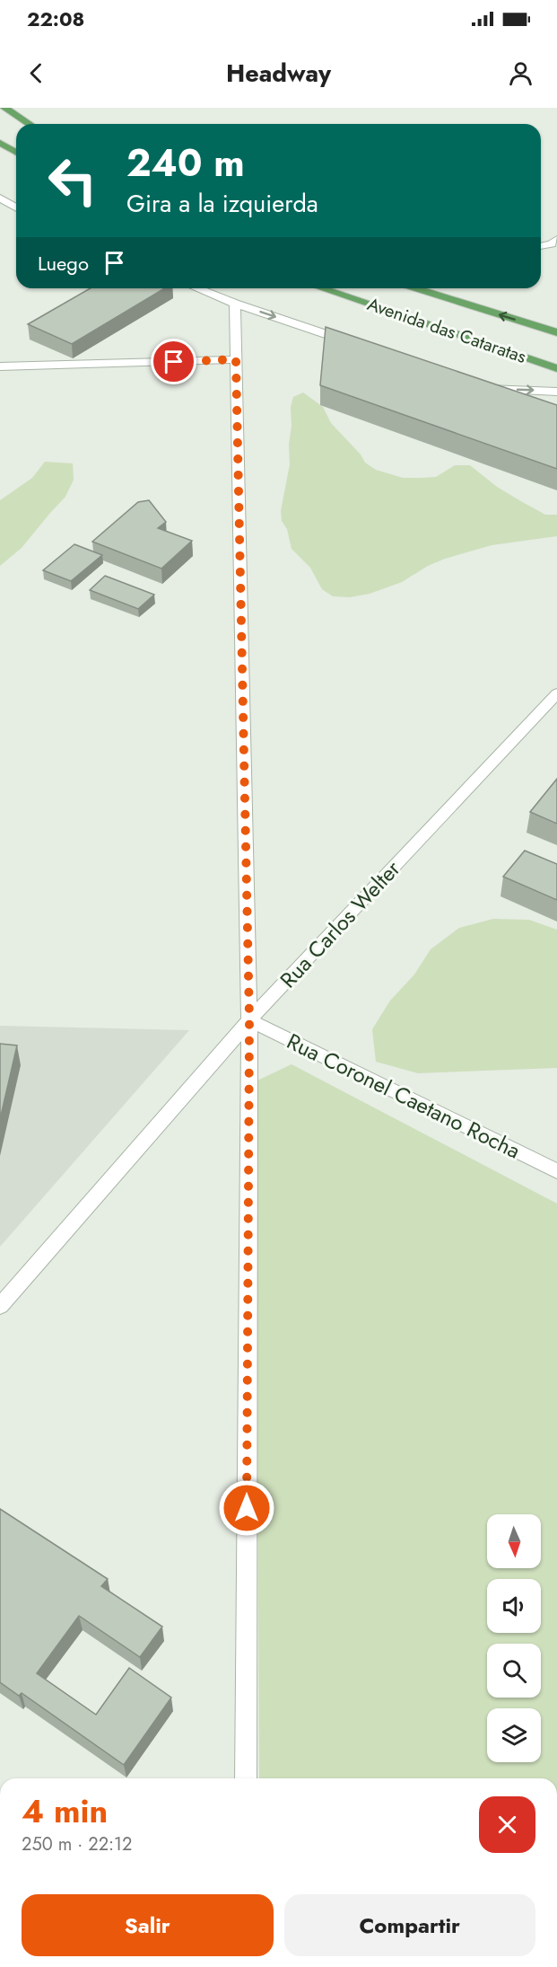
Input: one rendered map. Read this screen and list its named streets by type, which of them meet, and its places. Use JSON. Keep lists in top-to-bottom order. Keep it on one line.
{"streets":{"main road":["Avenida das Cataratas"],"street":["Rua Carlos Welter","Rua Coronel Caetano Rocha"]},"crossings":[["Rua Carlos Welter","Rua Coronel Caetano Rocha"]],"north":"bottom","page":{"status":"22:08","header":"Headway","turn":["240 m","Gira a la izquierda"],"then":"Luego","heading":["4 min","250 m · 22:12"],"buttons":["Salir","Compartir"]}}
